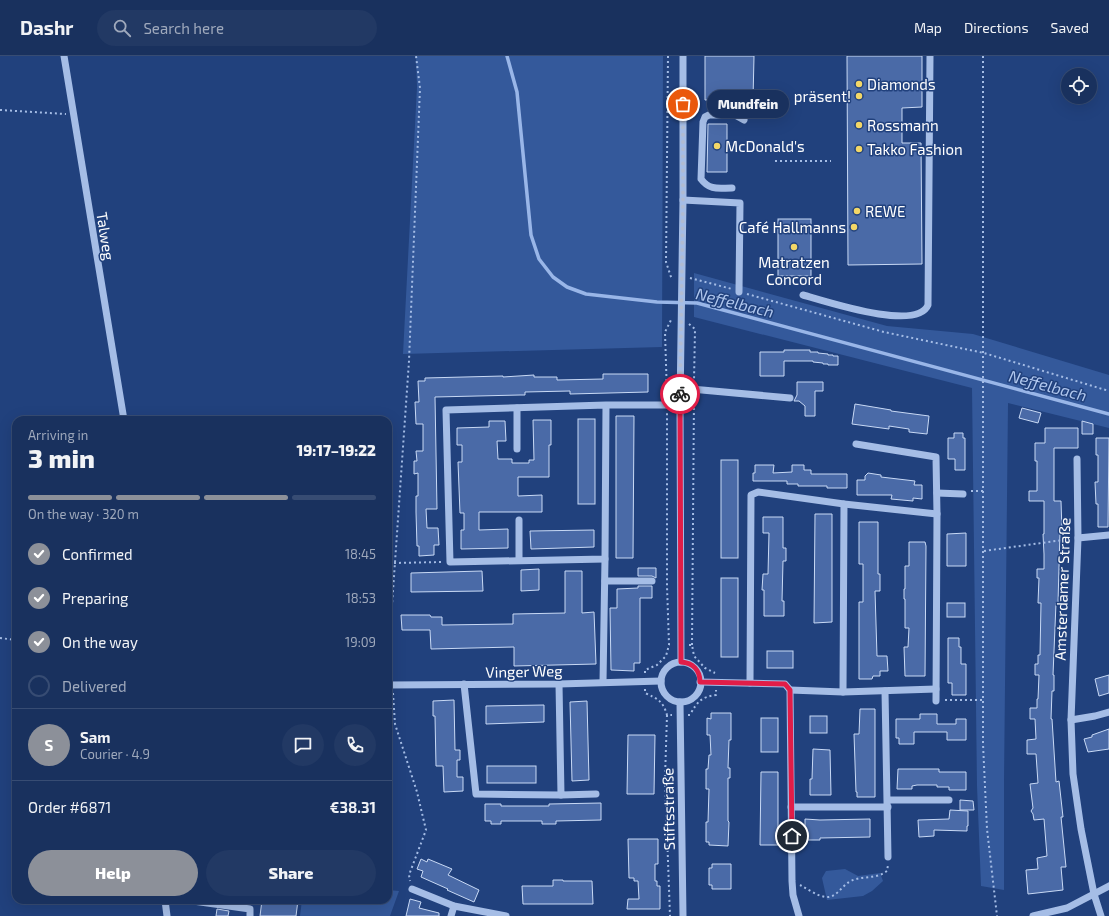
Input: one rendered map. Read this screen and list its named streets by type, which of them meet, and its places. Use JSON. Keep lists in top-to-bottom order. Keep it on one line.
{"streets":{"street":["Talweg","Amsterdamer Straße","Vinger Weg","Stiftsstraße"]},"crossings":[["Vinger Weg","Stiftsstraße"]],"water":["Neffelbach"],"places":["Diamonds","präsent!","Mundfein","Rossmann","McDonald's","Takko Fashion","REWE","Café Hallmanns","Matratzen Concord"],"page":{"header":"Dashr","search":"Search here","nav":["Map","Directions","Saved"],"bubble":"Mundfein","heading":["3 min","Arriving in","19:17–19:22"],"panel":["Sam","Courier · 4.9","Order #6871","€38.31"],"bar":"On the way · 320 m","list":[["Confirmed","18:45"],["Preparing","18:53"],["On the way","19:09"],"Delivered"],"round":"S","buttons":["Help","Share"]}}
